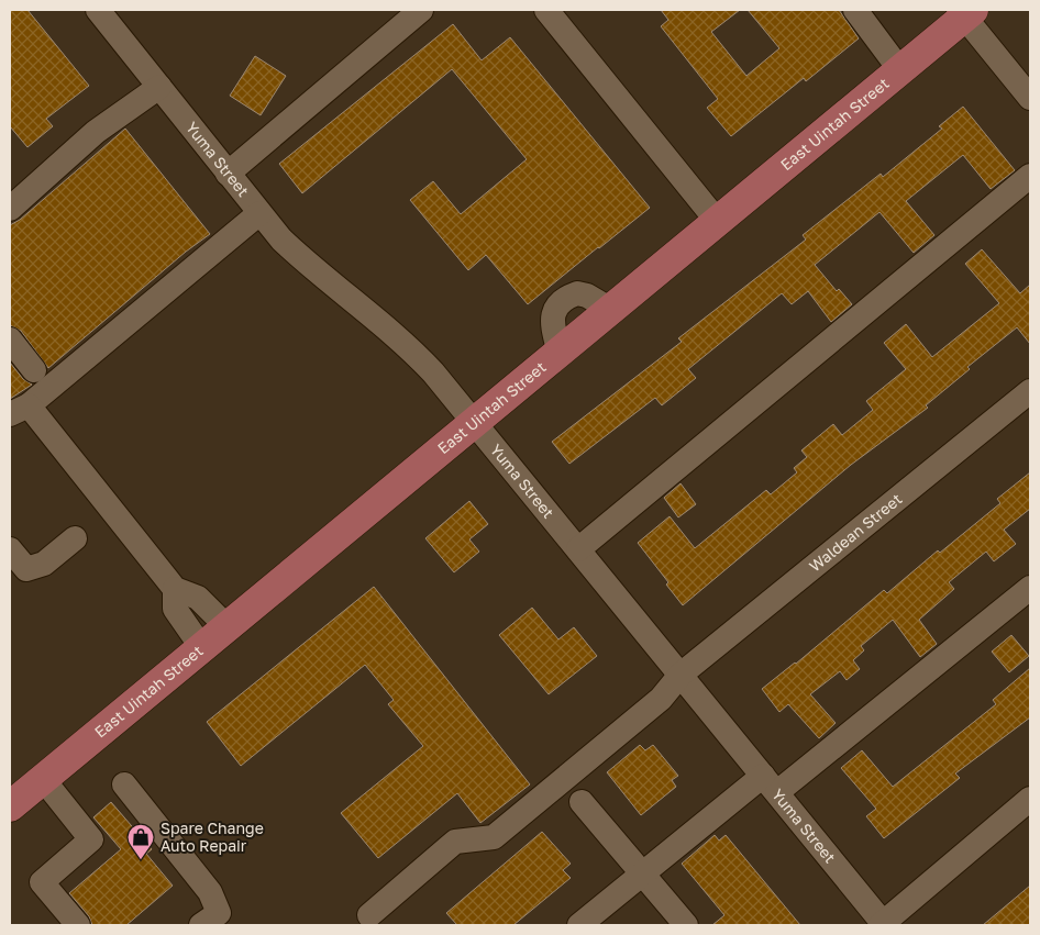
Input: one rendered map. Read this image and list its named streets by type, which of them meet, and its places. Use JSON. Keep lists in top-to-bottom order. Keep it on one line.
{"streets":{"main road":["East Uintah Street"],"street":["Yuma Street","Waldean Street"]},"crossings":[["East Uintah Street","Yuma Street"],["Yuma Street","Waldean Street"]],"places":{"shop":["Spare Change Auto Repair"]}}
